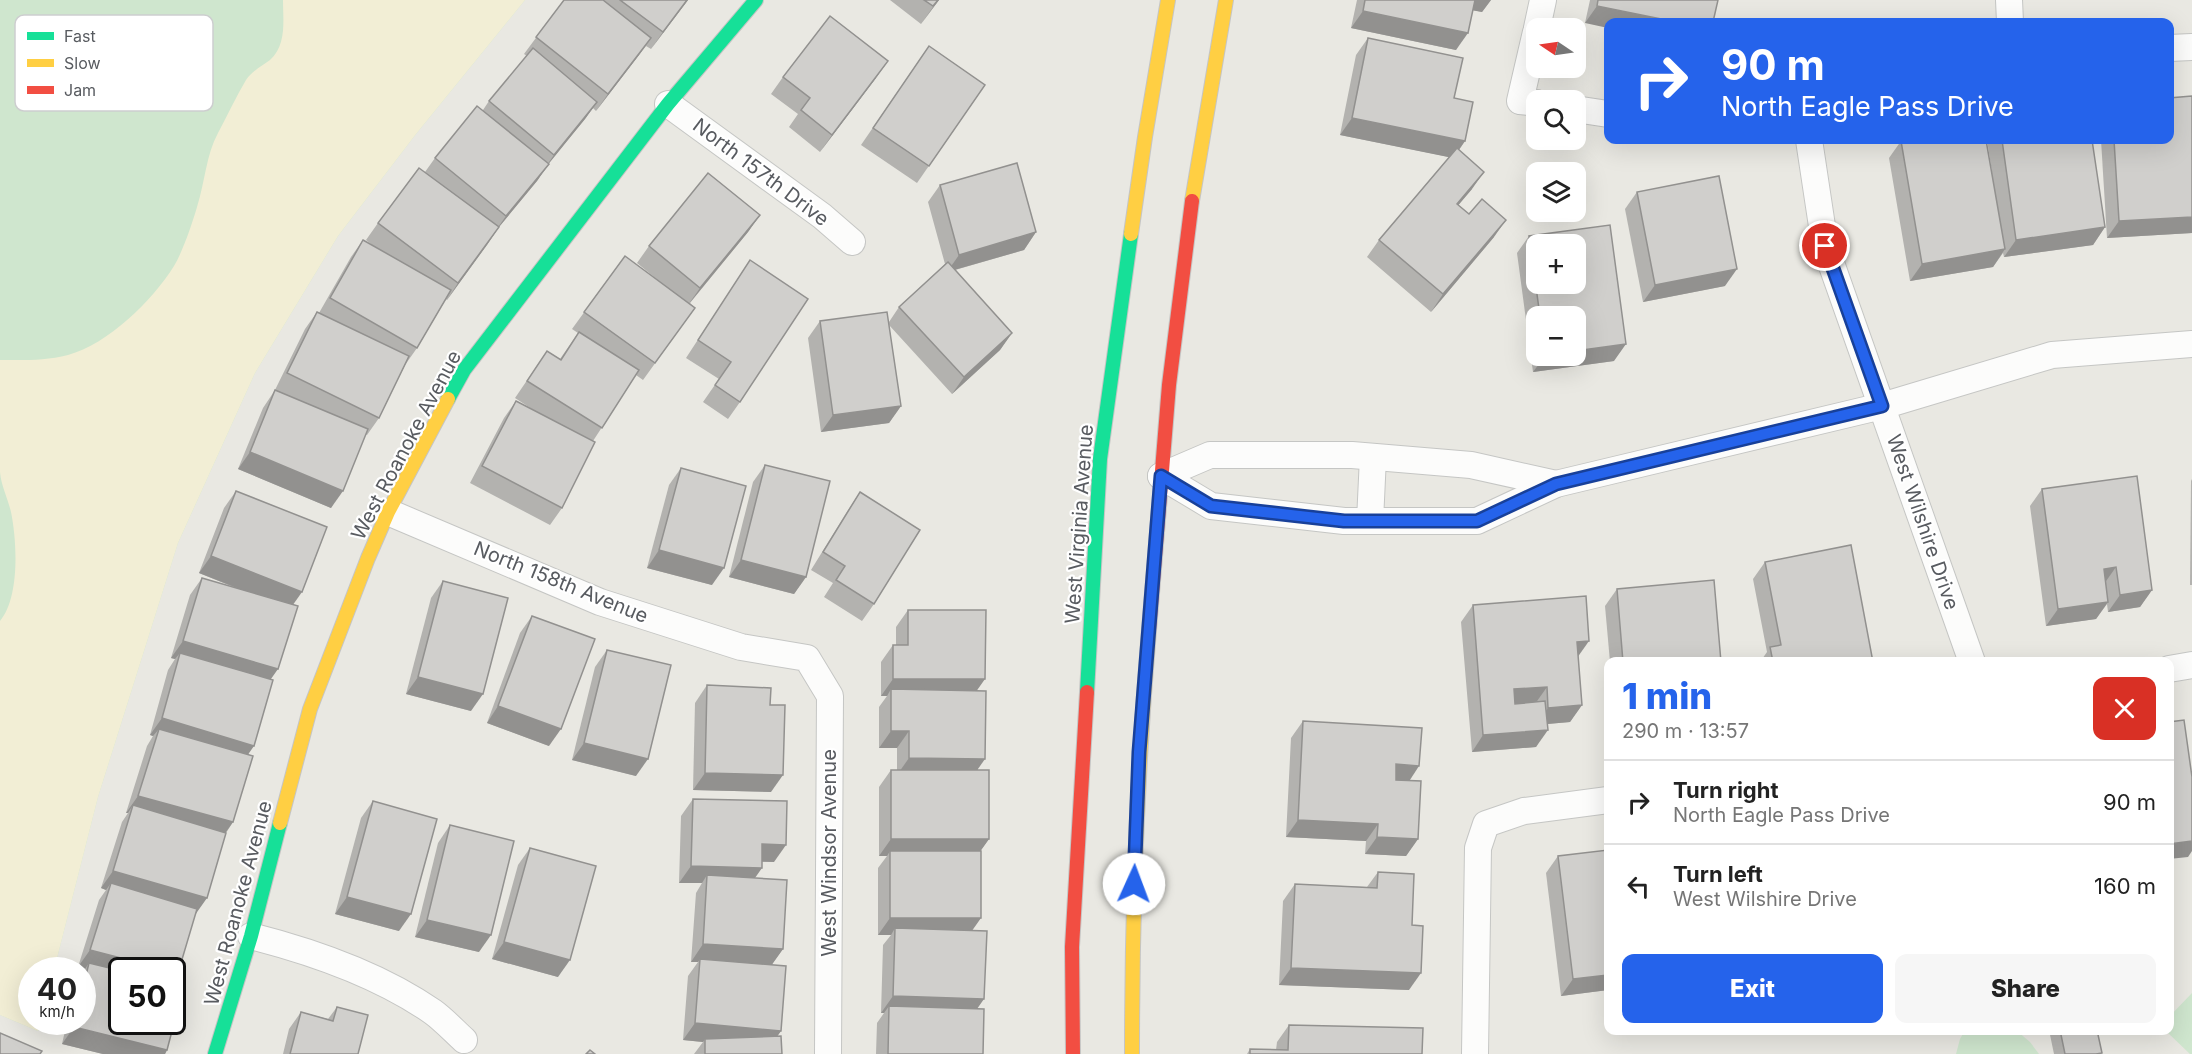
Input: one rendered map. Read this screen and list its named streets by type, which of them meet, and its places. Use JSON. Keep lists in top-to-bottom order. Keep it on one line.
{"streets":{"main road":["West Roanoke Avenue","West Virginia Avenue"],"street":["North 157th Drive","West Wilshire Drive","North 158th Avenue","West Windsor Avenue"]},"crossings":[["North 157th Drive","West Roanoke Avenue"],["West Roanoke Avenue","North 158th Avenue"],["North 158th Avenue","West Windsor Avenue"]],"legend":["Fast","Slow","Jam"],"north":"left","page":{"map_buttons":["+","−"],"turn":["90 m","North Eagle Pass Drive"],"heading":["1 min","290 m · 13:57"],"list":[{"name":"Turn right","note":"North Eagle Pass Drive","value":"90 m"},{"name":"Turn left","note":"West Wilshire Drive","value":"160 m"}],"buttons":["Exit","Share"],"speed":"40 km/h","limit":"50"}}
